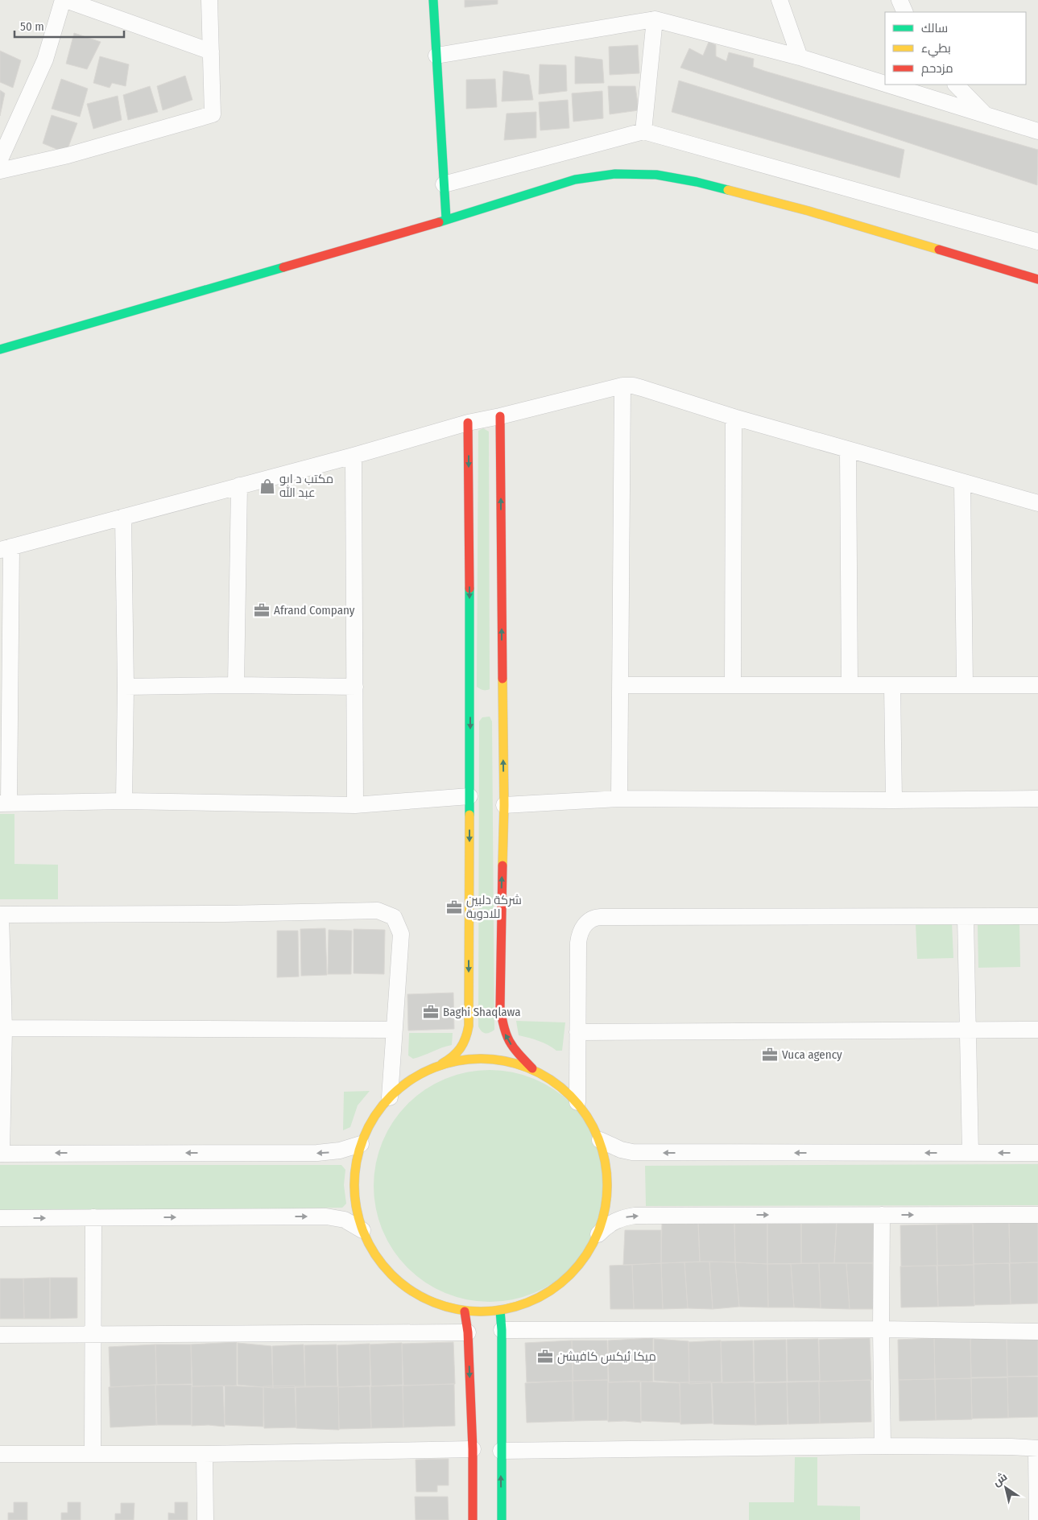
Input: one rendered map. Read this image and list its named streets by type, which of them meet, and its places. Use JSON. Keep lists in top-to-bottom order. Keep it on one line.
{"places":{"shop":["مكتب د ابو عبد الله"],"office":["Afrand Company","شركة دلبين للادوية","Baghi Shaqlawa","Vuca agency","میکا ئیکس کافیشن"]},"legend":["سالك","بطيء","مزدحم"],"scale_bar":"50 m","north":"top left"}
